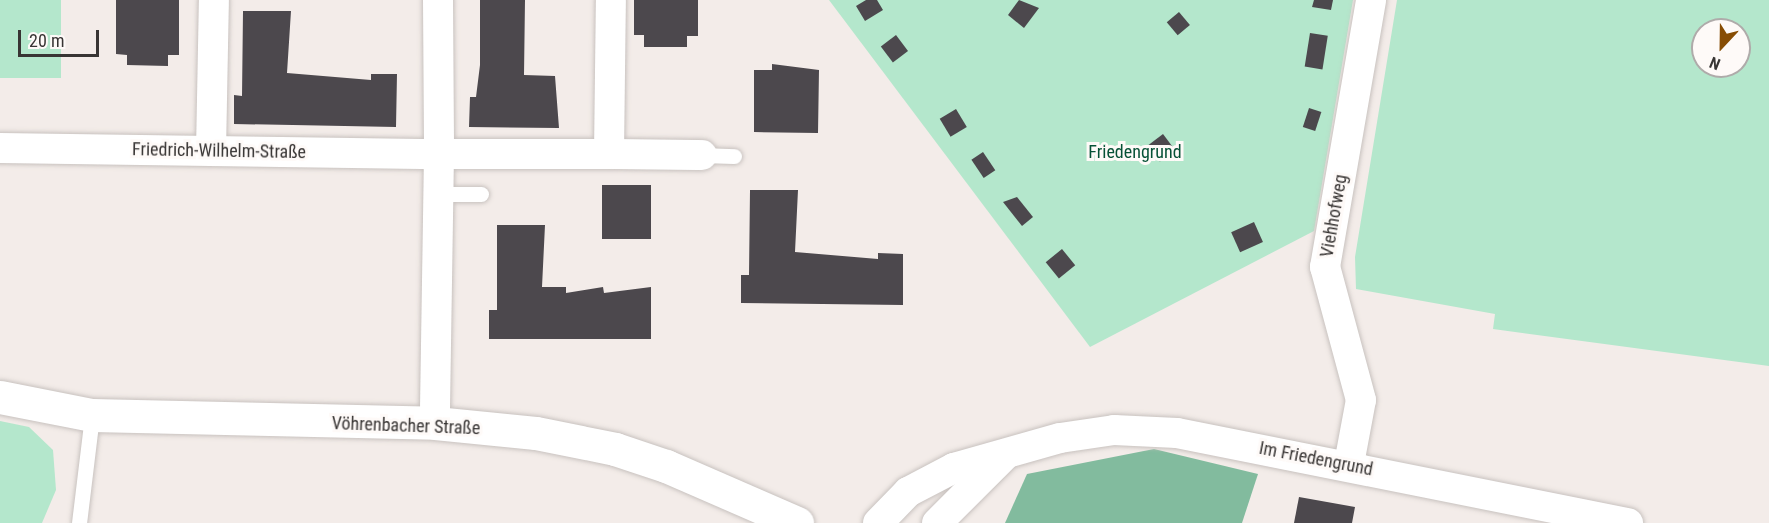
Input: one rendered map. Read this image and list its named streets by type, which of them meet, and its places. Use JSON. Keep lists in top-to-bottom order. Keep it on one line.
{"streets":{"street":["Friedrich-Wilhelm-Straße","Viehhofweg","Vöhrenbacher Straße","Im Friedengrund"]},"crossings":[["Viehhofweg","Im Friedengrund"]],"parks":["Friedengrund"],"scale_bar":"20 m","north":"bottom"}
